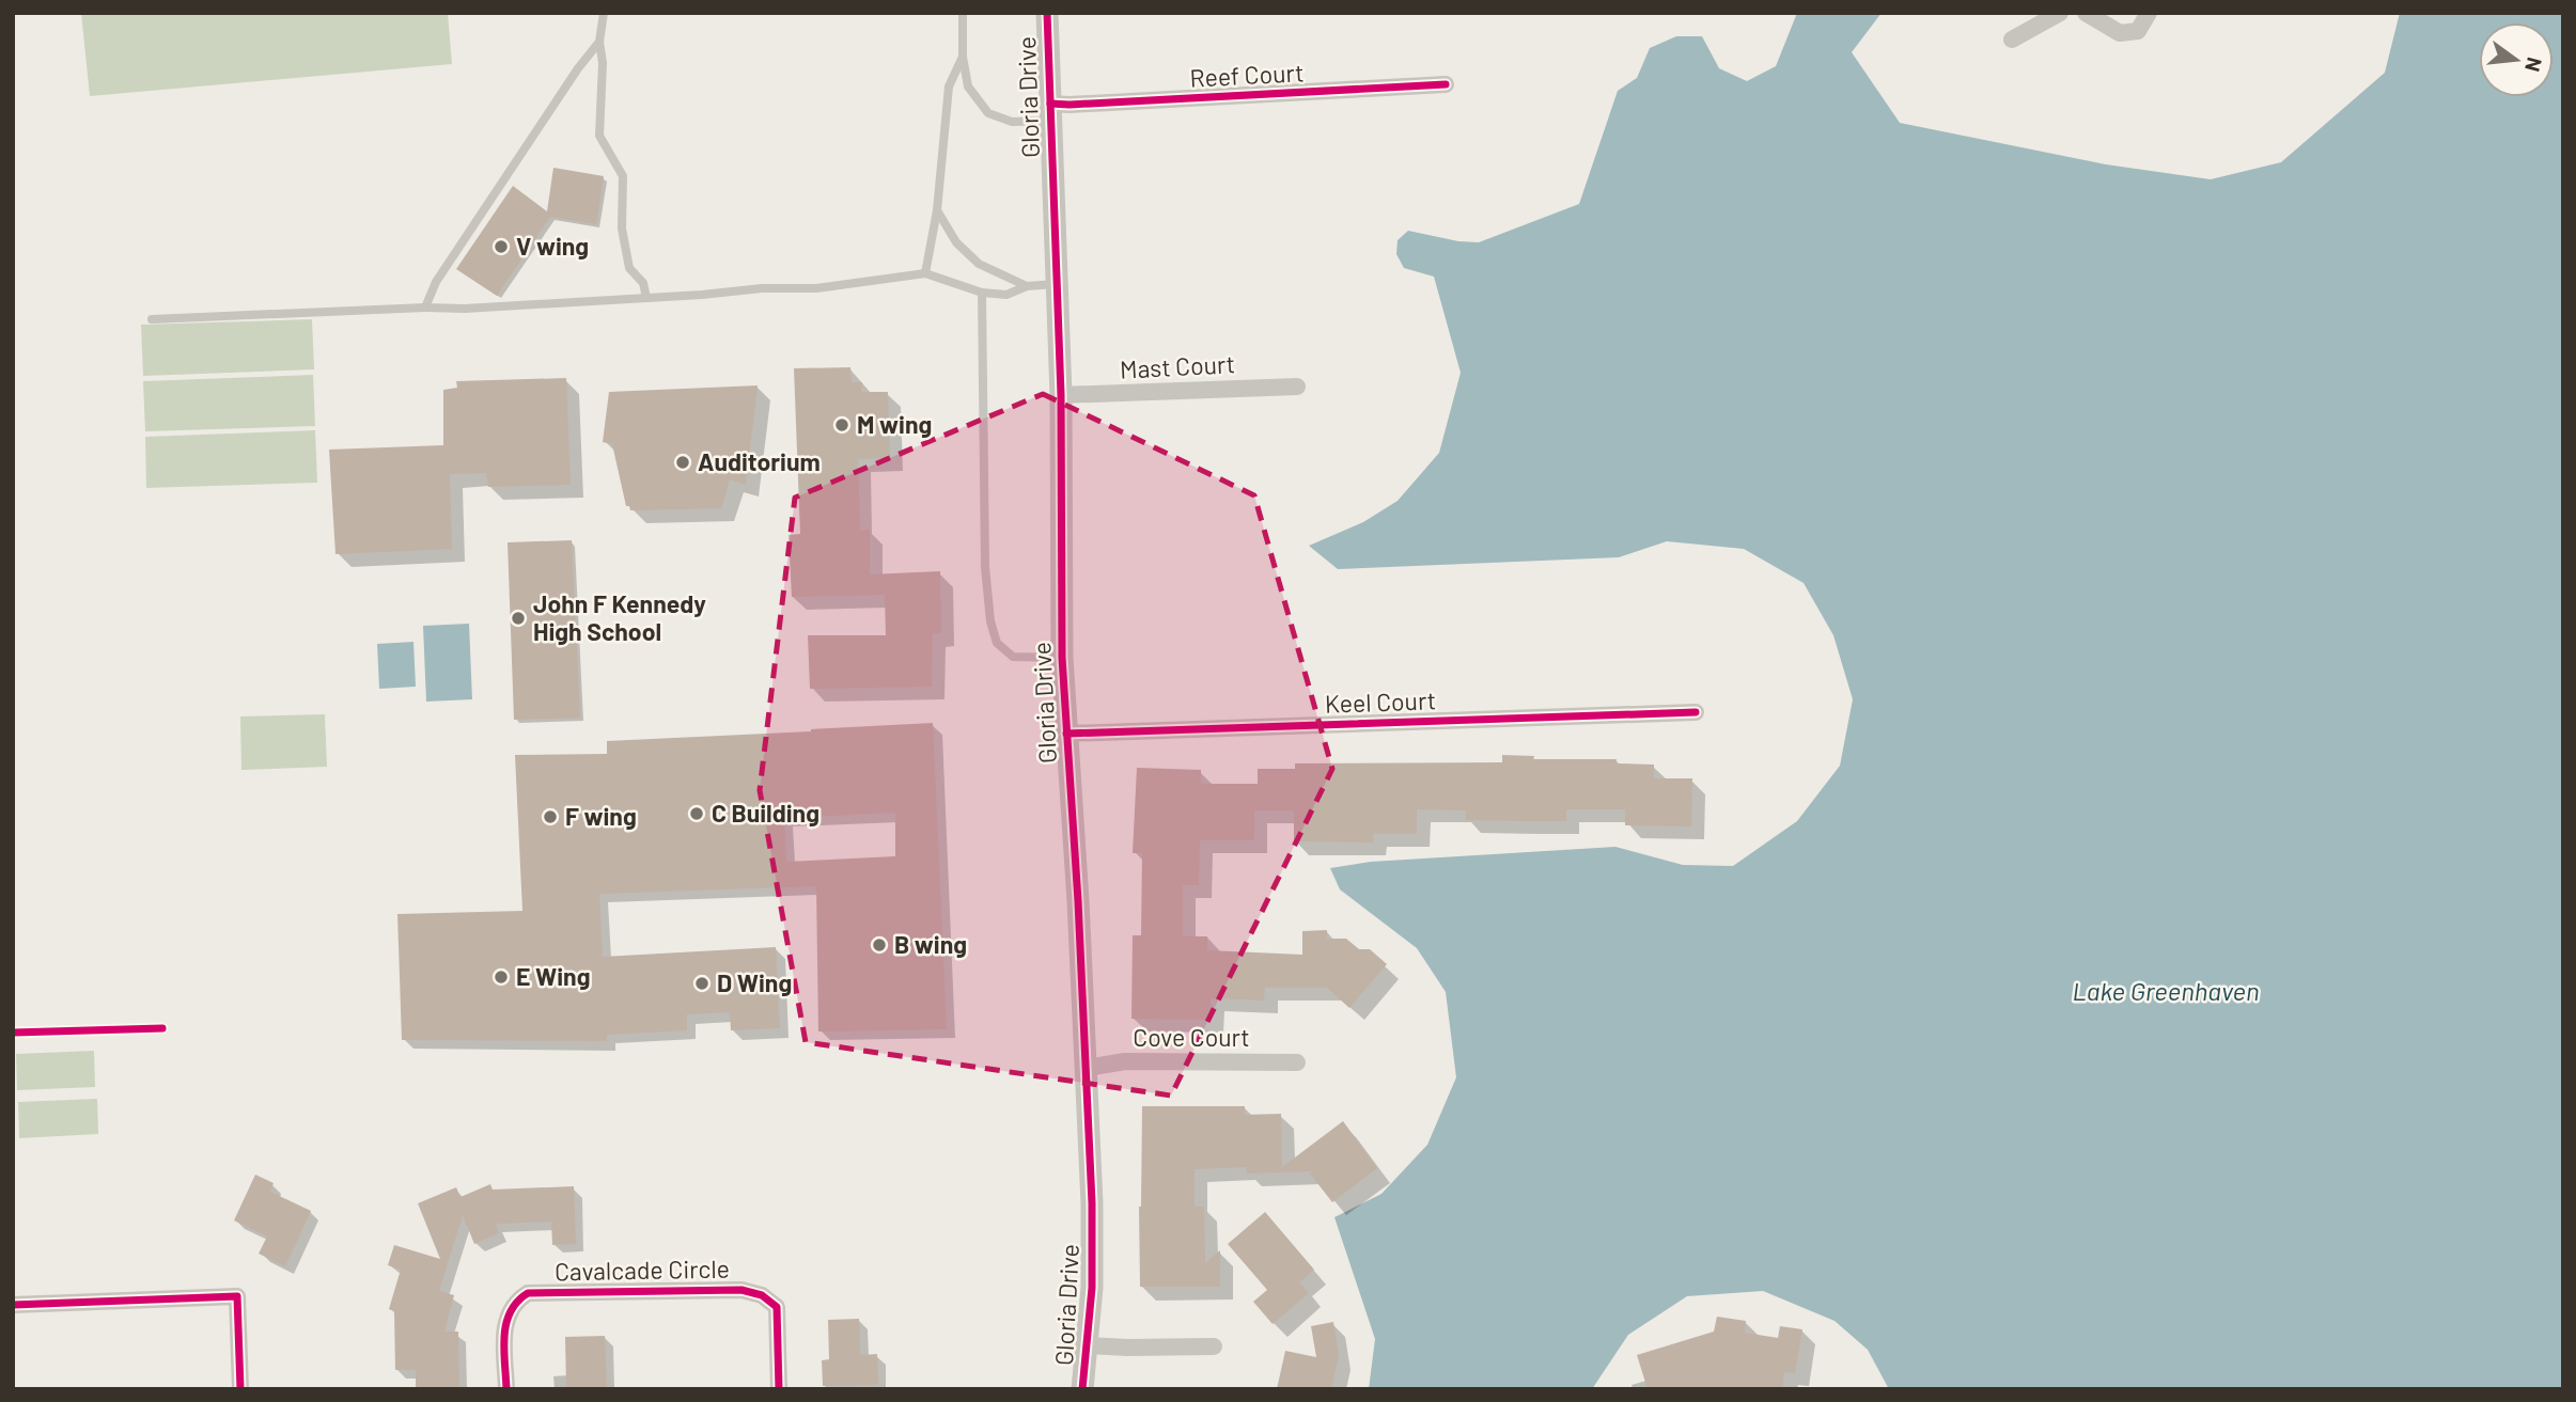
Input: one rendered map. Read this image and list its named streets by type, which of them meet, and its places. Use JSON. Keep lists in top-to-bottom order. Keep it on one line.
{"streets":{"street":["Reef Court","Gloria Drive","Mast Court","Keel Court","Cove Court","Cavalcade Circle"]},"crossings":[["Reef Court","Gloria Drive"],["Gloria Drive","Mast Court"],["Gloria Drive","Keel Court"],["Gloria Drive","Cove Court"]],"water":["Lake Greenhaven"],"places":["V wing","M wing","Auditorium","John F Kennedy High School","C Building","F wing","B wing","E Wing","D Wing"],"north":"right"}
